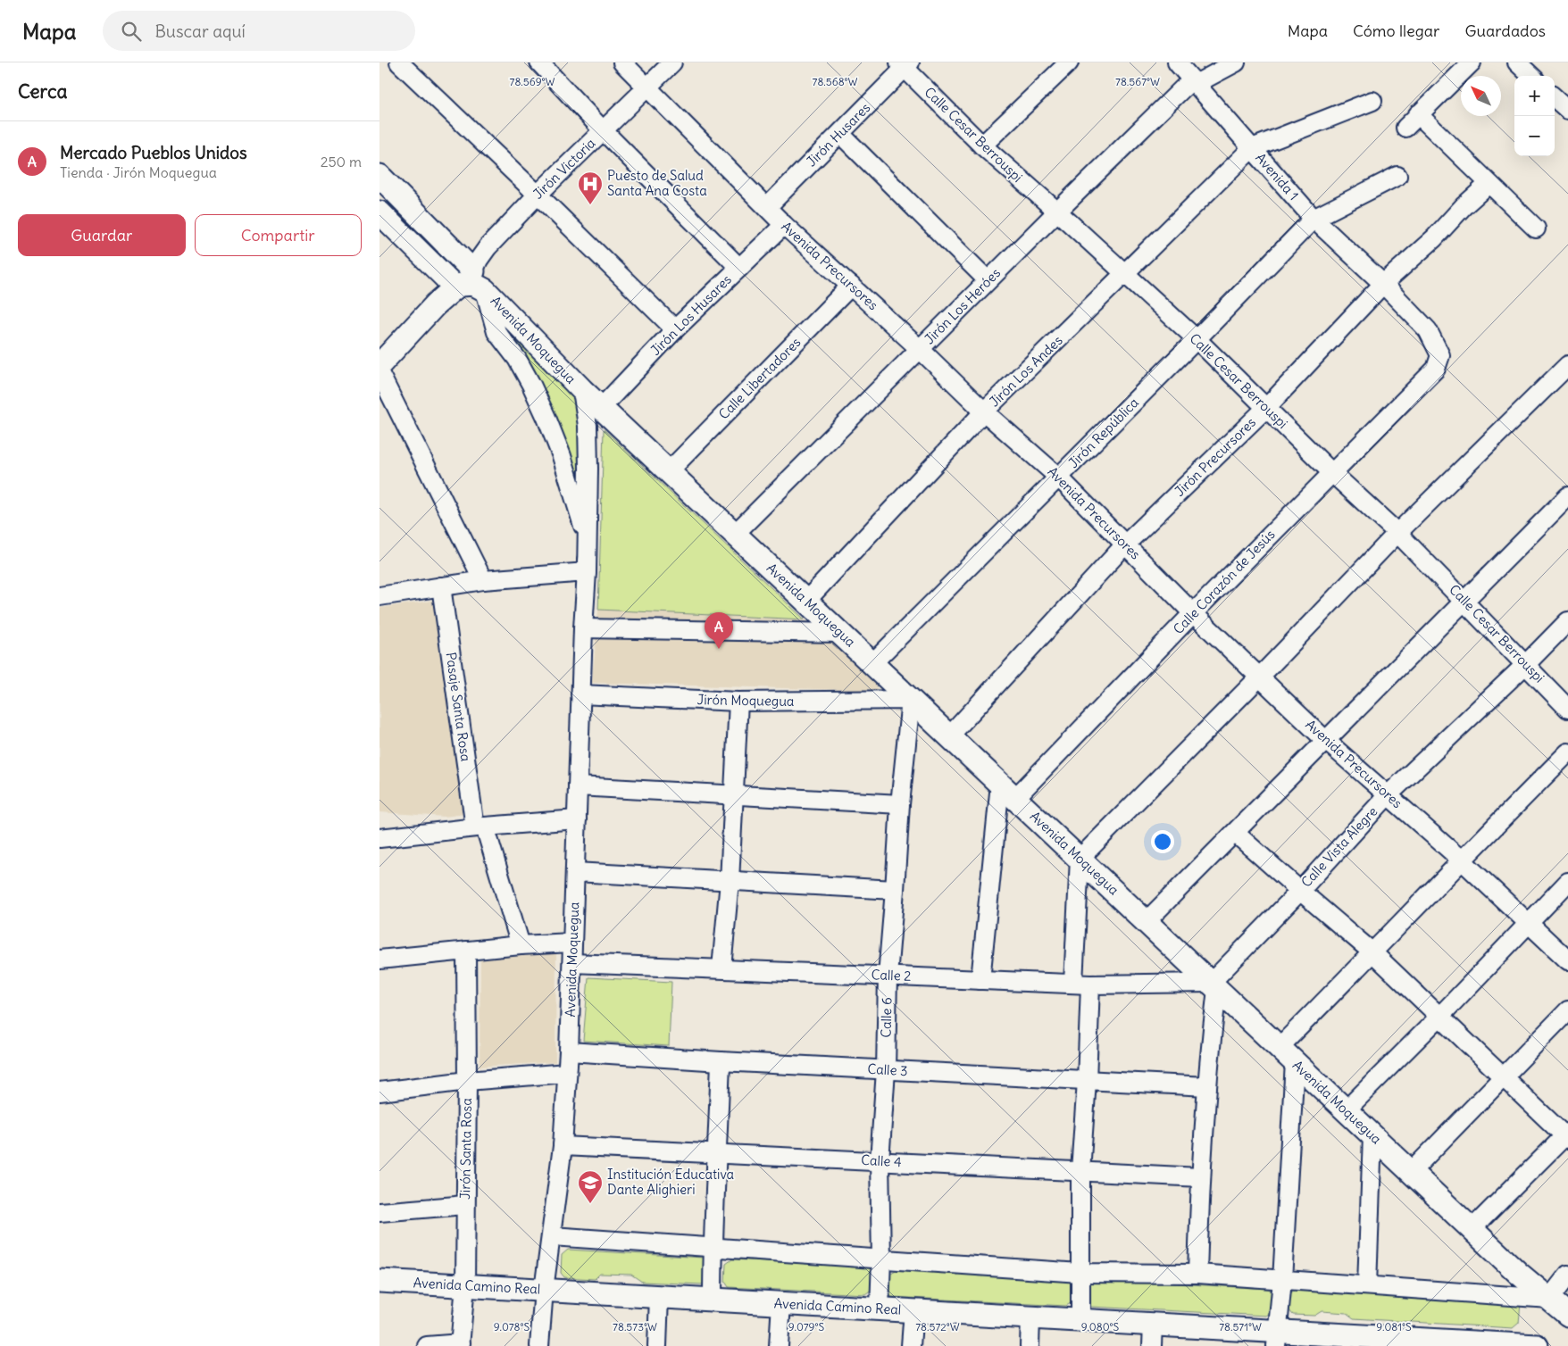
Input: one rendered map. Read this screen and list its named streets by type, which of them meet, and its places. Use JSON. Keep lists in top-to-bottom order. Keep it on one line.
{"streets":{"main road":["Avenida Moquegua","Avenida Camino Real"],"street":["Jirón Husares","Calle Cesar Berrouspi","Jirón Victoria","Avenida 1","Avenida Precursores","Jirón Los Heróes","Jirón Los Husares","Jirón Los Andes","Calle Libertadores","Jirón República","Jirón Precursores","Calle Corazón de Jesús","Jirón Moquegua","Pasaje Santa Rosa","Calle Vista Alegre","Calle 2","Calle 6","Calle 3","Jirón Santa Rosa","Calle 4"]},"crossings":[["Jirón Husares","Calle Cesar Berrouspi"],["Jirón Husares","Avenida Precursores"],["Calle Cesar Berrouspi","Jirón Los Heróes"],["Calle Cesar Berrouspi","Jirón Los Andes"],["Calle Cesar Berrouspi","Jirón República"],["Calle Cesar Berrouspi","Jirón Precursores"],["Calle Cesar Berrouspi","Calle Corazón de Jesús"],["Calle Cesar Berrouspi","Calle Vista Alegre"],["Jirón Victoria","Avenida Precursores"],["Jirón Victoria","Avenida Moquegua"],["Avenida 1","Jirón Los Heróes"],["Avenida 1","Jirón Los Andes"],["Avenida 1","Jirón República"],["Avenida 1","Jirón Precursores"],["Avenida 1","Calle Corazón de Jesús"],["Avenida Precursores","Jirón Los Heróes"],["Avenida Precursores","Jirón Los Husares"],["Avenida Precursores","Jirón Los Andes"],["Avenida Precursores","Calle Libertadores"],["Avenida Precursores","Jirón República"],["Avenida Precursores","Jirón Precursores"],["Avenida Precursores","Calle Corazón de Jesús"],["Avenida Precursores","Calle Vista Alegre"],["Jirón Los Heróes","Avenida Moquegua"],["Jirón Los Husares","Avenida Moquegua"],["Avenida Moquegua","Jirón Los Andes"],["Avenida Moquegua","Calle Libertadores"],["Avenida Moquegua","Jirón República"],["Avenida Moquegua","Jirón Precursores"],["Avenida Moquegua","Calle Corazón de Jesús"],["Avenida Moquegua","Jirón Moquegua"],["Avenida Moquegua","Calle Vista Alegre"],["Avenida Moquegua","Calle 2"],["Avenida Moquegua","Calle 6"],["Avenida Moquegua","Calle 3"],["Avenida Moquegua","Calle 4"],["Avenida Moquegua","Avenida Camino Real"],["Jirón Moquegua","Calle 6"],["Calle Vista Alegre","Calle 2"],["Calle 2","Calle 6"],["Calle 6","Calle 3"],["Calle 6","Calle 4"],["Calle 6","Avenida Camino Real"],["Jirón Santa Rosa","Avenida Camino Real"]],"places":{"hospital":["Puesto de Salud Santa Ana Costa"],"school or university":["Institución Educativa Dante Alighieri"]},"north":"top left","page":{"header":"Mapa","search":"Buscar aquí","nav":["Mapa","Cómo llegar","Guardados"],"heading":"Cerca","map_buttons":["+","−"],"list":[{"mark":"A","name":"Mercado Pueblos Unidos","note":"Tienda · Jirón Moquegua","value":"250 m"}],"buttons":["Guardar","Compartir"],"pins":"A"},"coordinates":["78.569°W","78.568°W","78.567°W","9.078°S","9.079°S","9.080°S","9.081°S","78.573°W","78.572°W","78.571°W"]}
